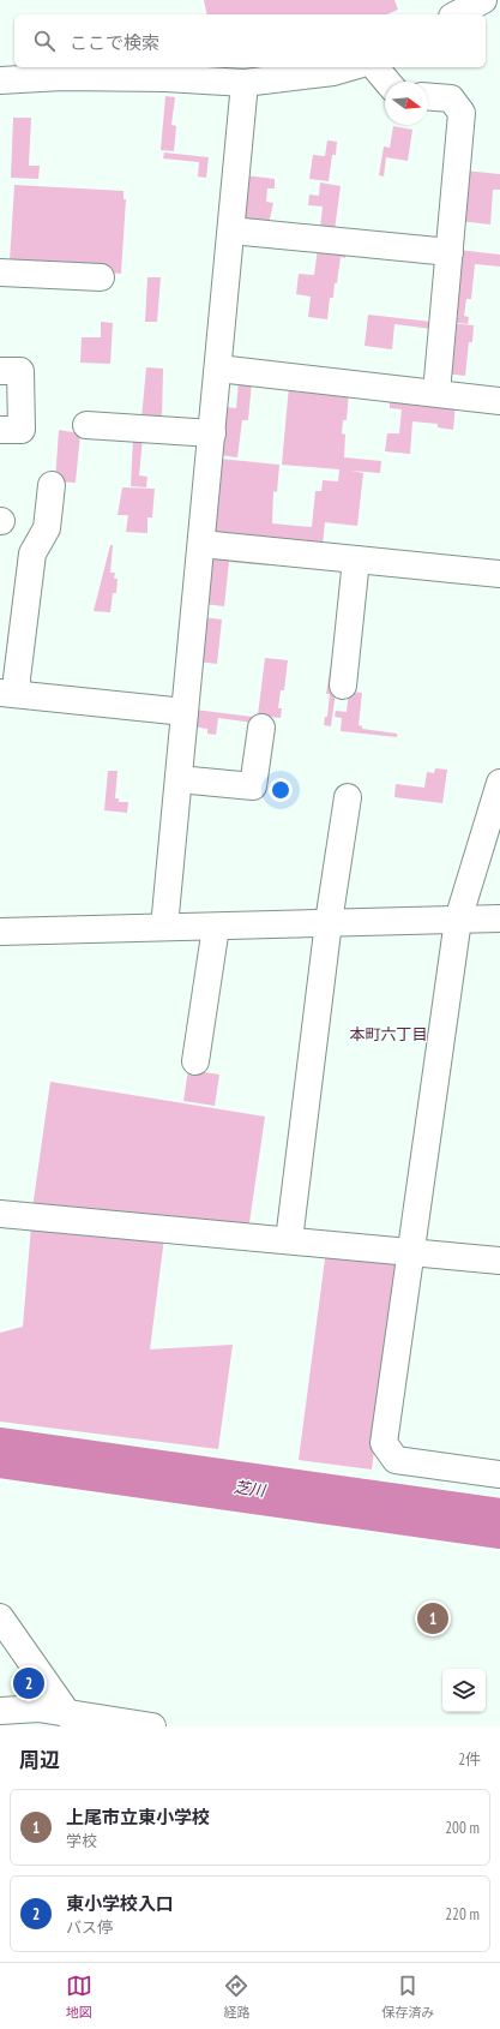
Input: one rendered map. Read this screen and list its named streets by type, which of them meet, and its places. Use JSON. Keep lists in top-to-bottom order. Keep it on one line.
{"districts":["本町六丁目"],"water":["芝川"],"north":"right","page":{"search":"ここで検索","pins":["1","2"],"heading":["周辺","2件"],"list":[{"mark":"1","name":"上尾市立東小学校","note":"学校","value":"200 m"},{"mark":"2","name":"東小学校入口","note":"バス停","value":"220 m"}],"nav":["地図","経路","保存済み"]}}
